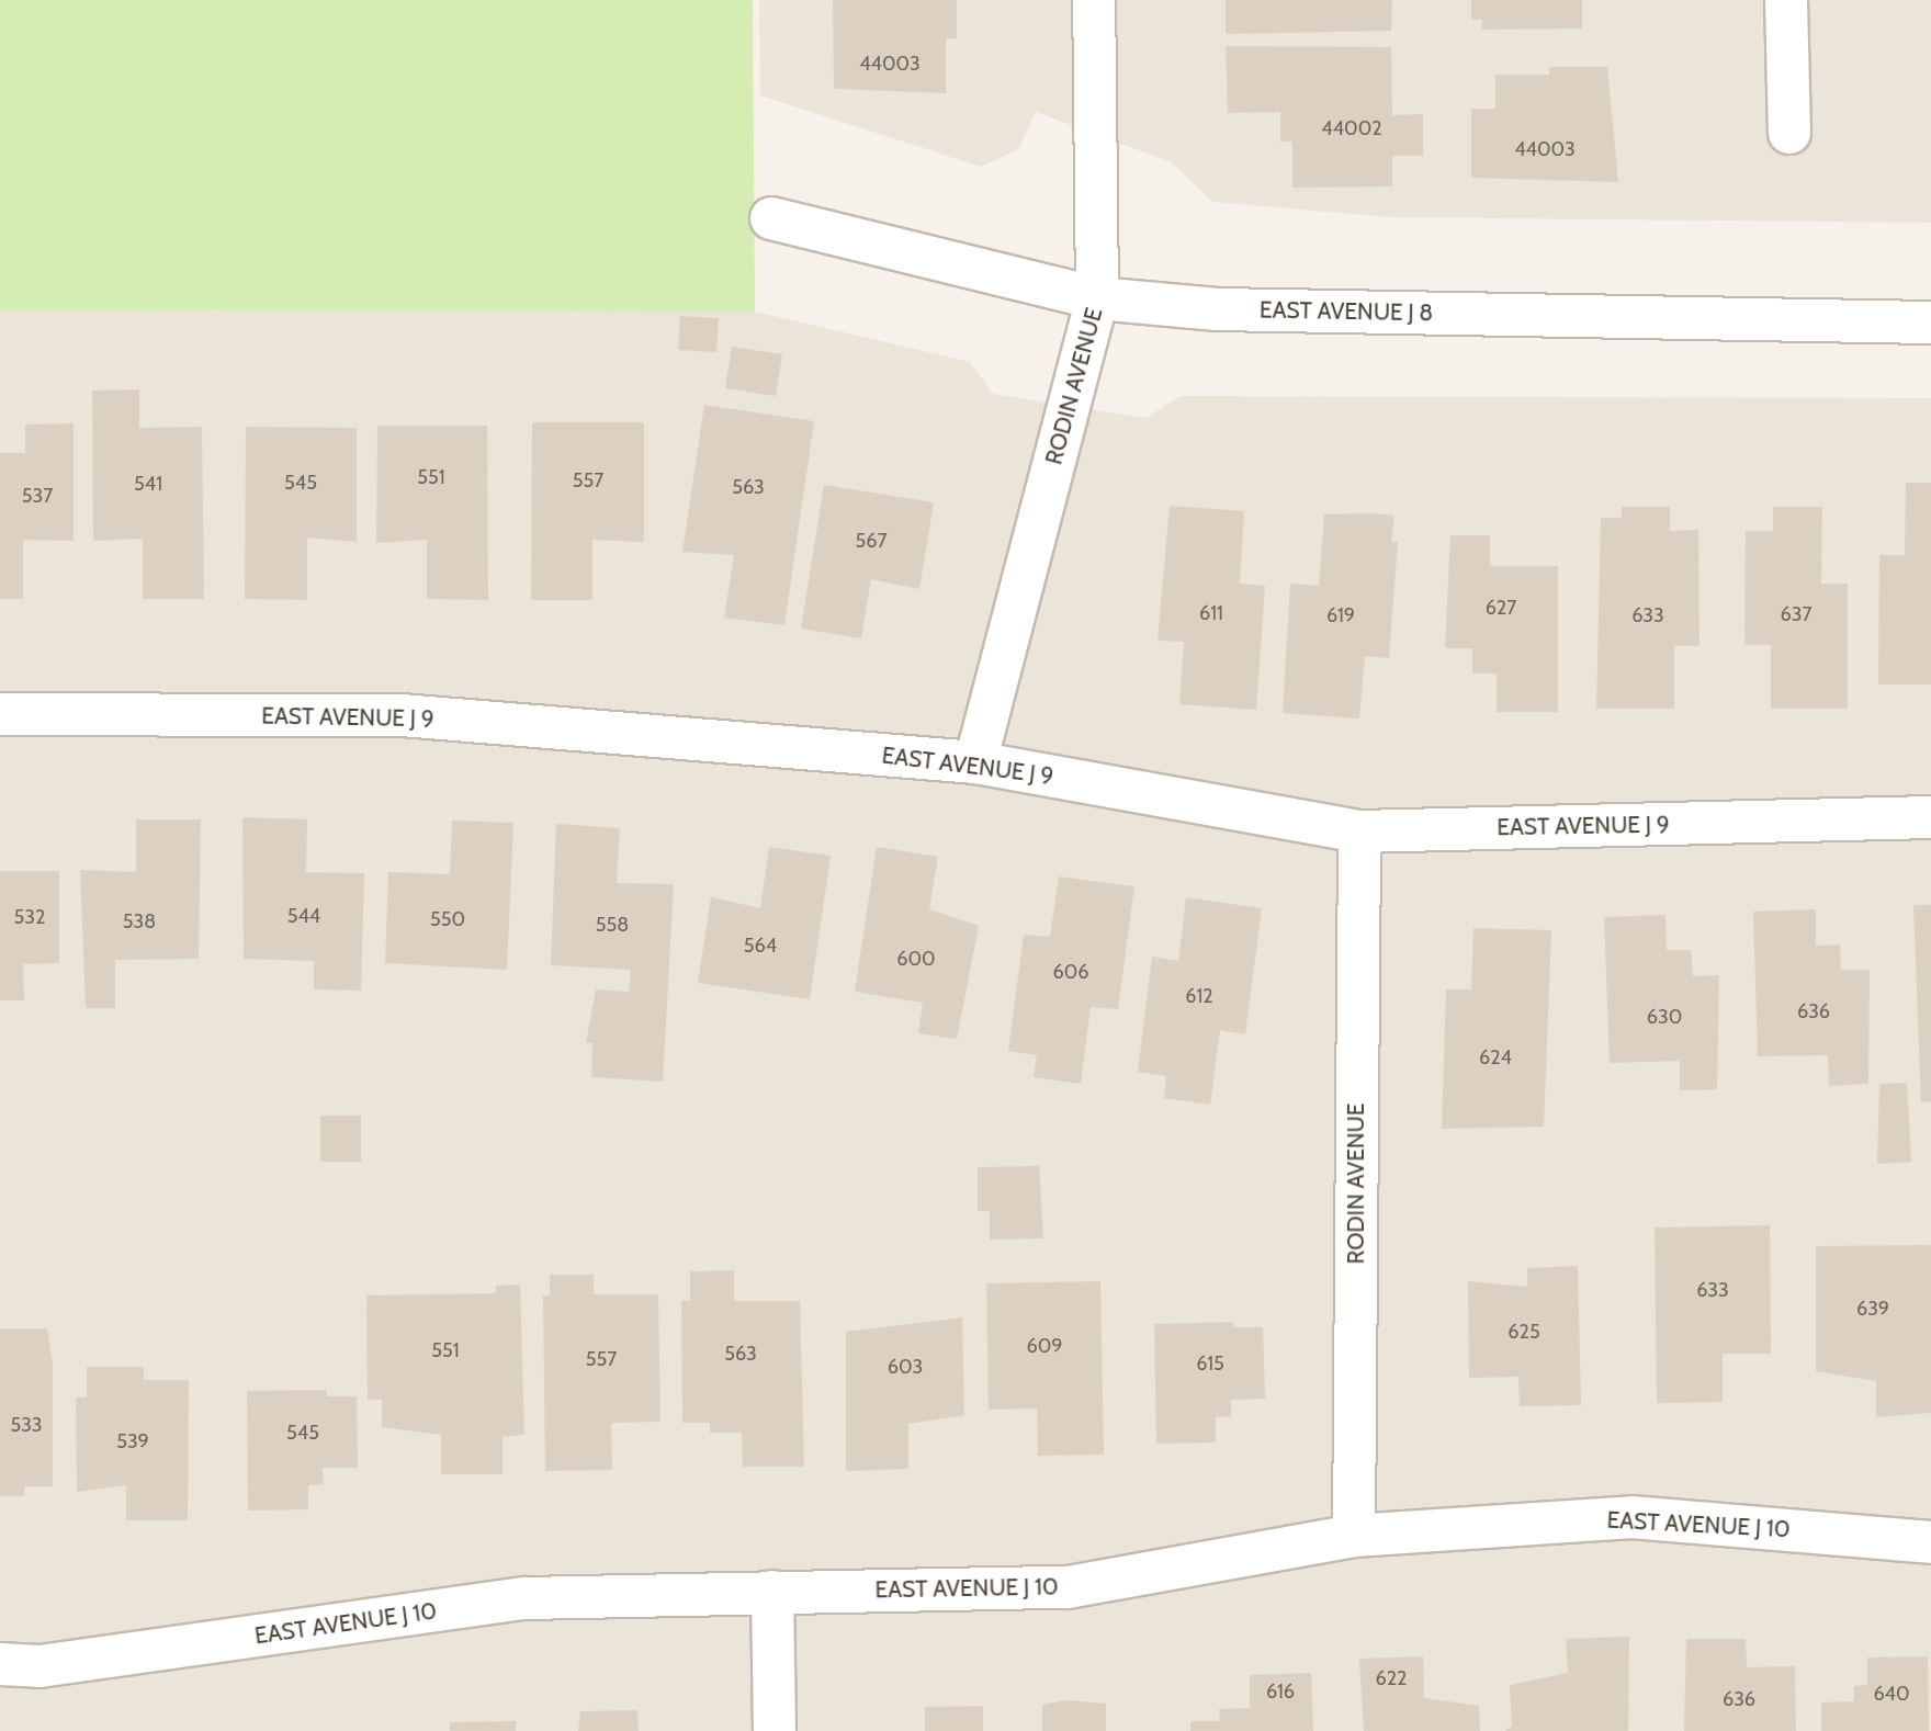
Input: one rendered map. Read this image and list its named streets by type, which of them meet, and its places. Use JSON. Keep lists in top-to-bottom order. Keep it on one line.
{"streets":{"street":["EAST AVENUE J 8","RODIN AVENUE","EAST AVENUE J 9","EAST AVENUE J 10"]},"crossings":[["EAST AVENUE J 8","RODIN AVENUE"],["RODIN AVENUE","EAST AVENUE J 9"],["RODIN AVENUE","EAST AVENUE J 10"]],"house_numbers":["44003","44002","44003","551","557","545","541","563","537","567","627","611","637","619","633","544","532","550","538","558","564","600","606","612","636","630","624","633","639","625","609","551","563","557","615","603","533","545","539","622","616","640","636"]}
